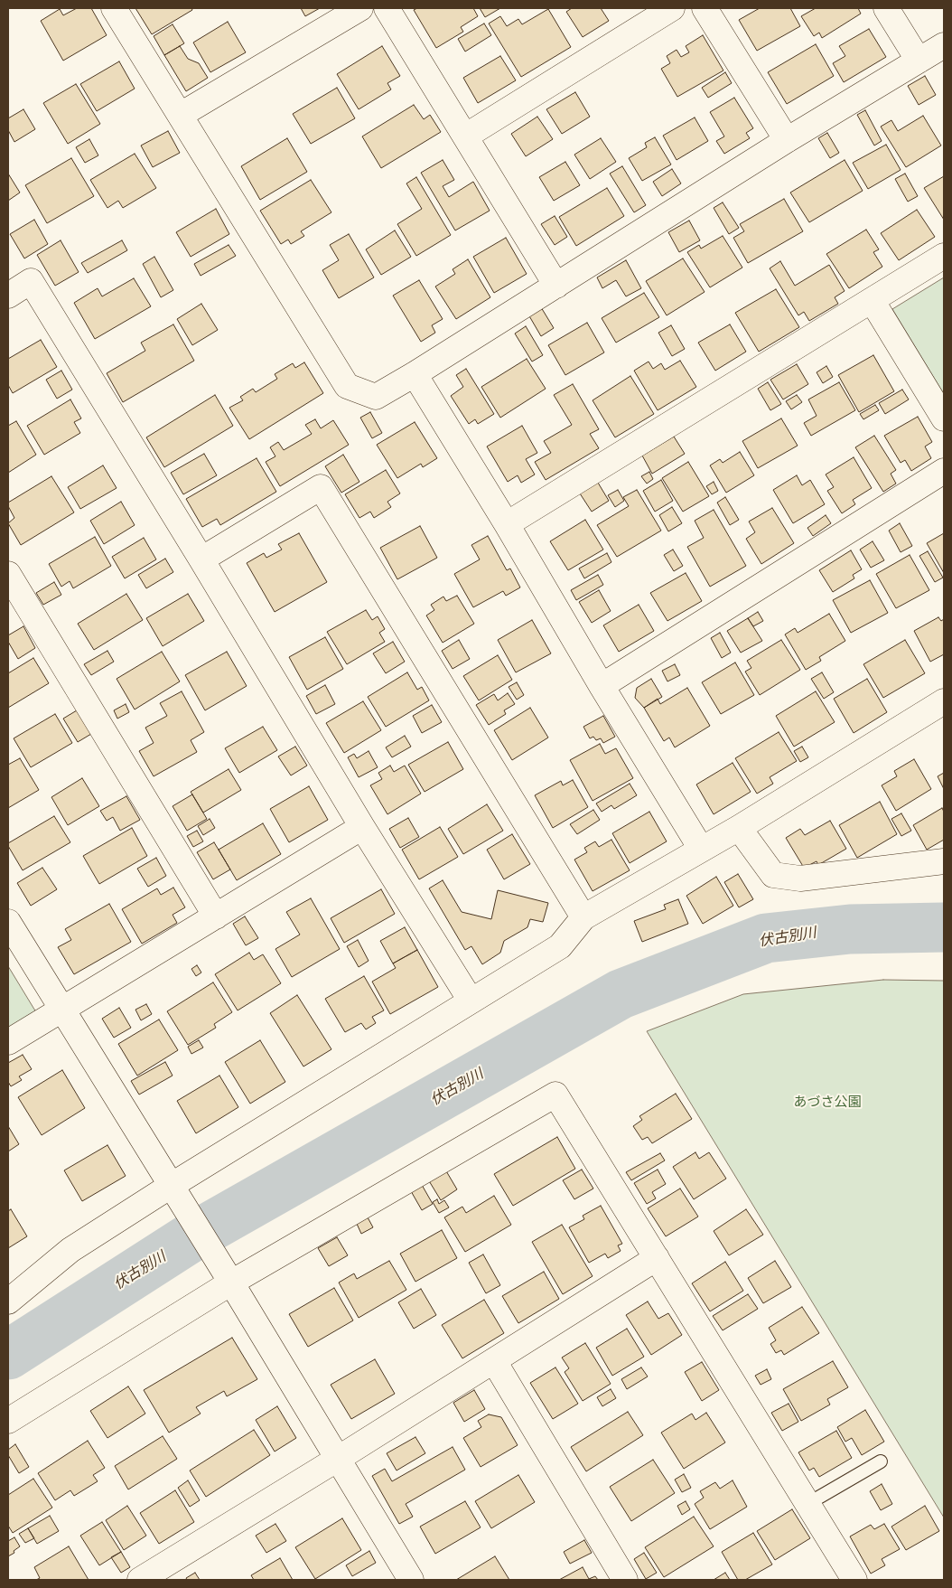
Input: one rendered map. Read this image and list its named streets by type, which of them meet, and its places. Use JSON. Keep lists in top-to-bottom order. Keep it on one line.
{"water":["伏古別川"],"parks":["あづさ公園"]}
